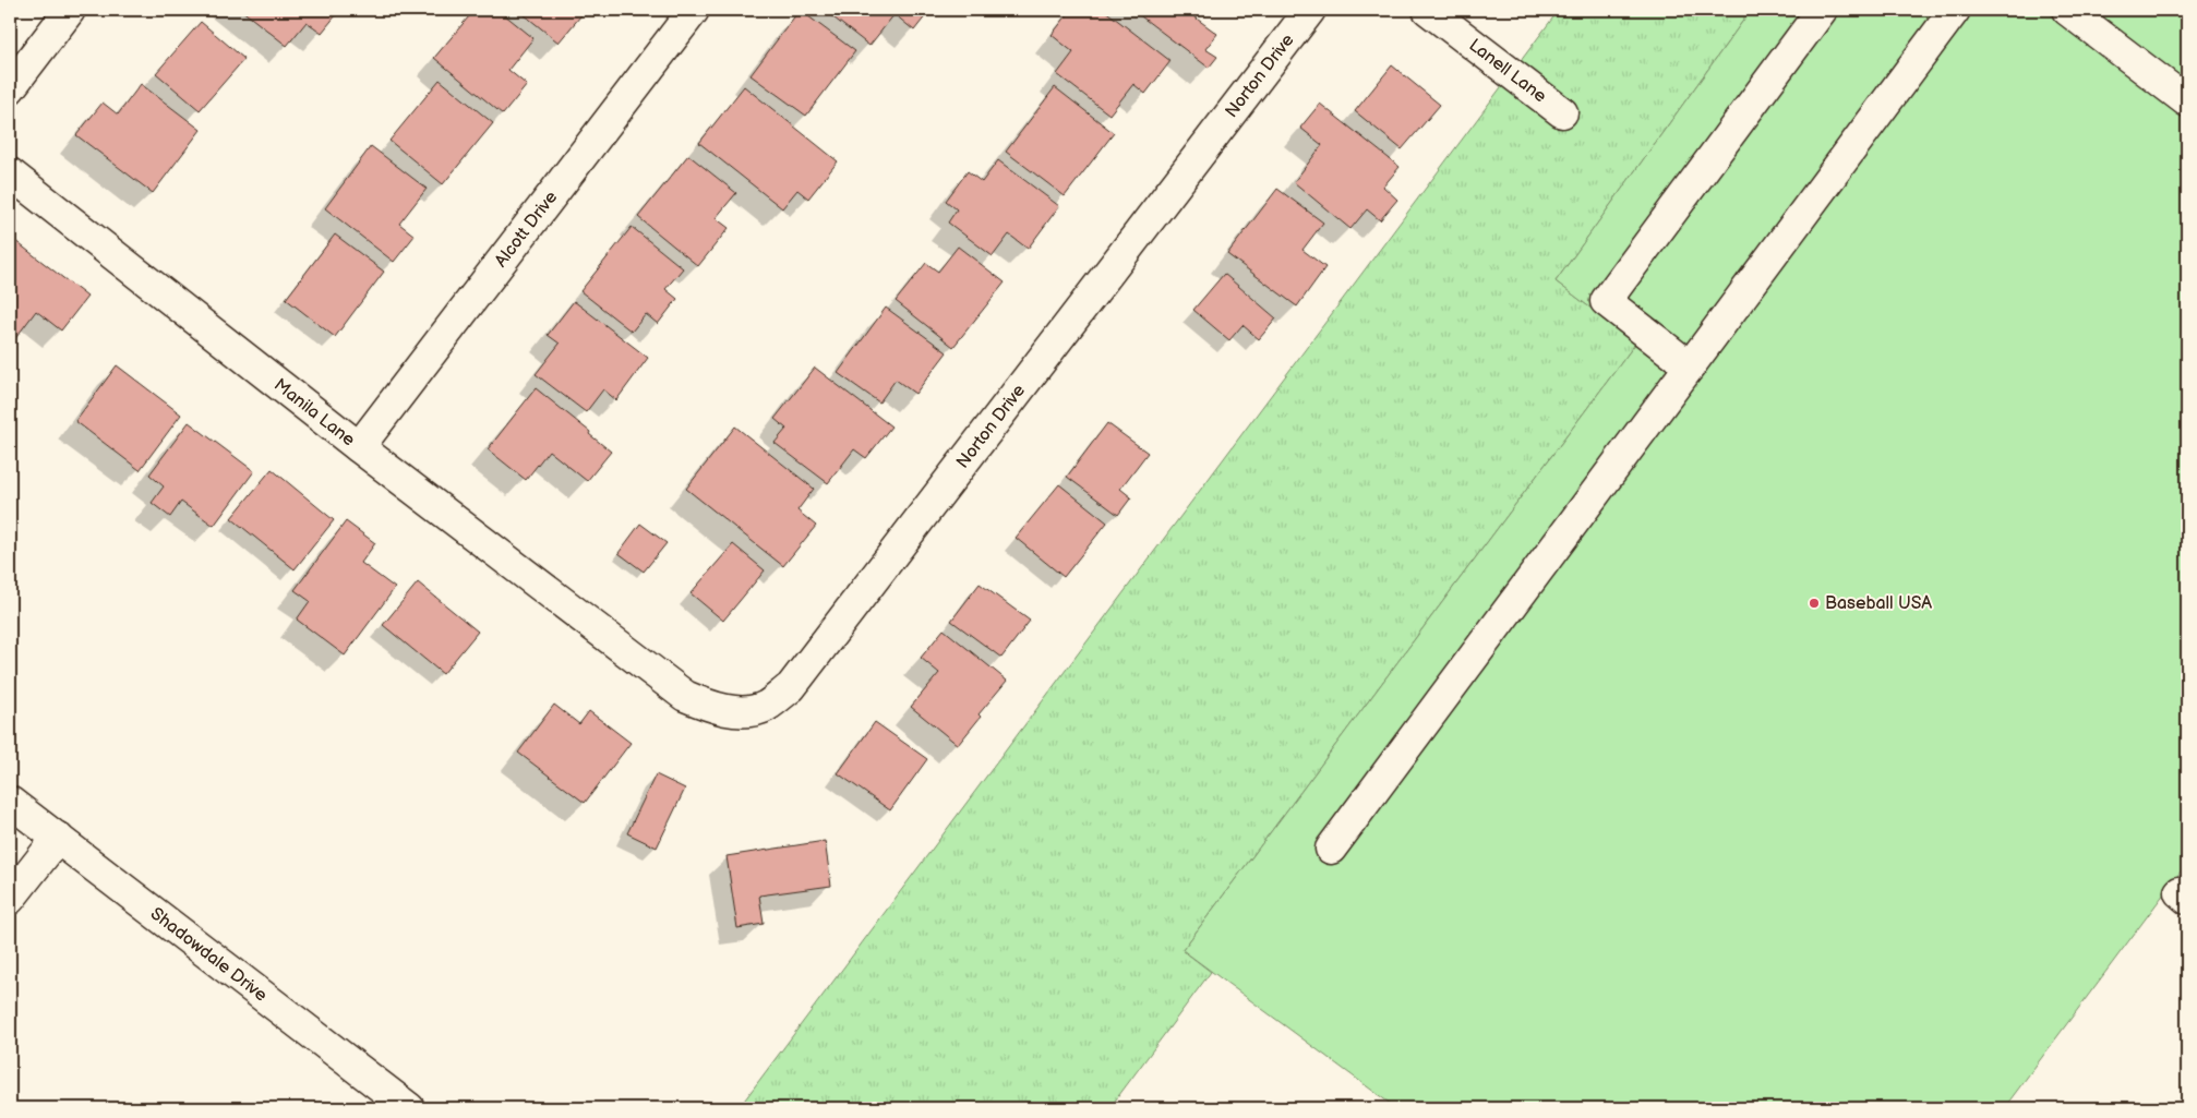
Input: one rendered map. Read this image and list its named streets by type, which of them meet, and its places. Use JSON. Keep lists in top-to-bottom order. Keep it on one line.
{"streets":{"street":["Lanell Lane","Norton Drive","Alcott Drive","Manila Lane","Shadowdale Drive"]},"crossings":[["Norton Drive","Manila Lane"],["Alcott Drive","Manila Lane"]],"places":["Baseball USA"]}
